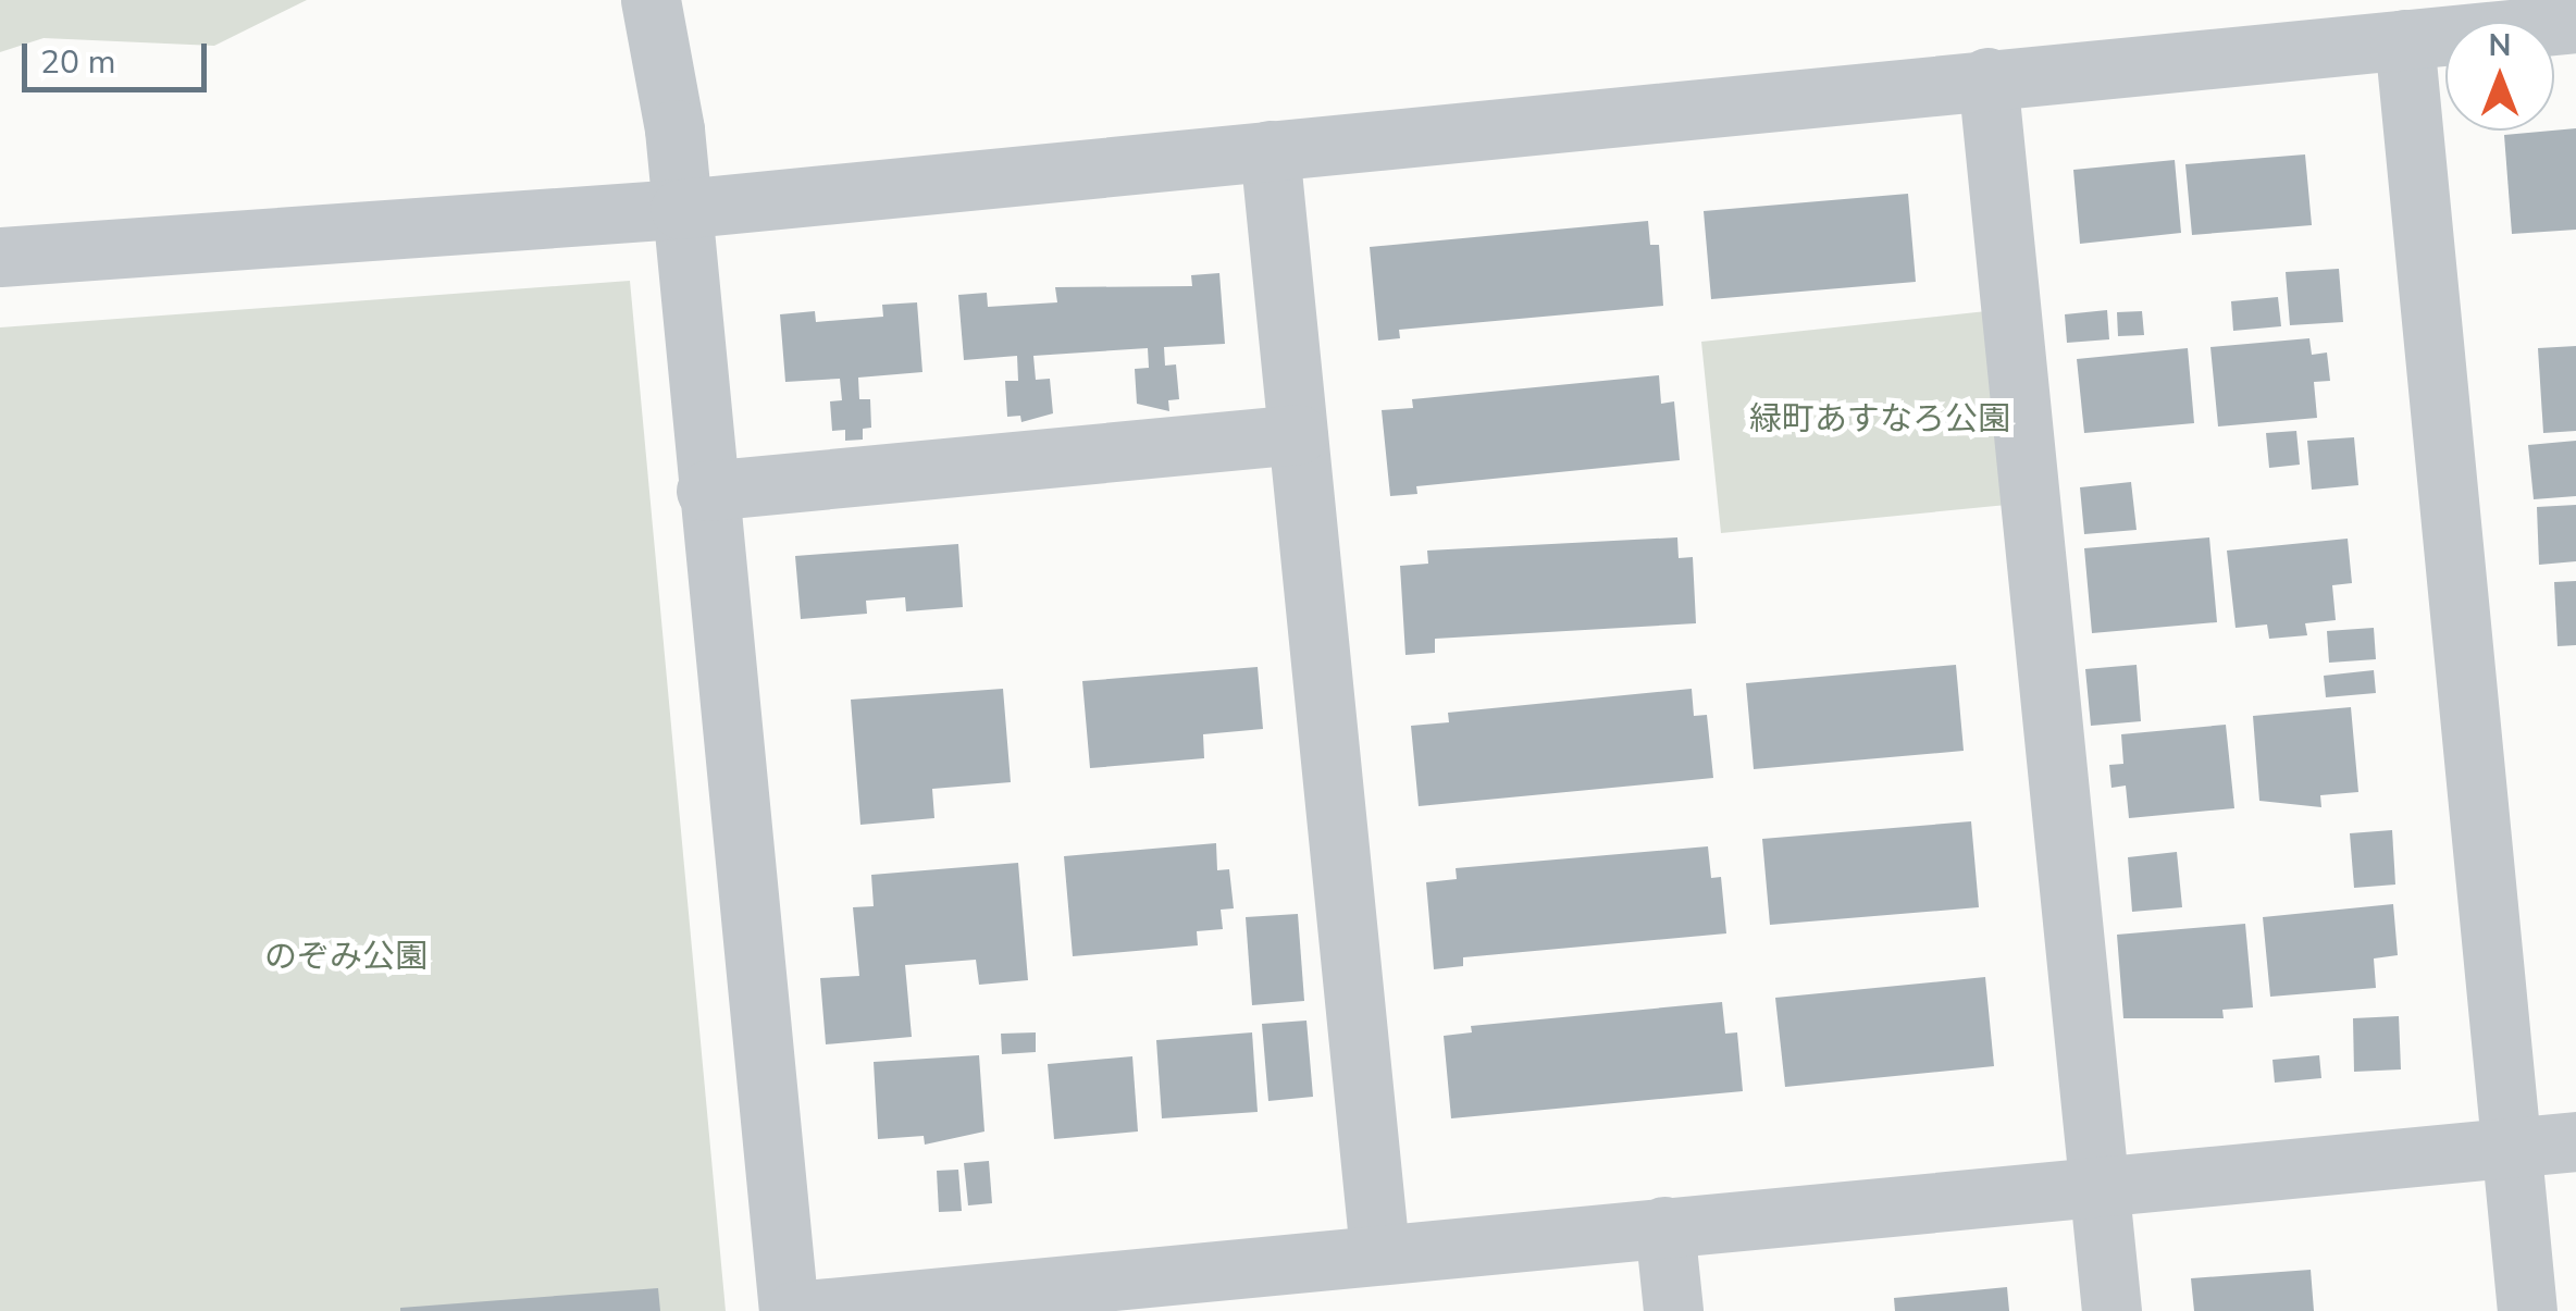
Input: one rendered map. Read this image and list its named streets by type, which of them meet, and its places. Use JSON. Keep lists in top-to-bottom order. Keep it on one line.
{"parks":["緑町あすなろ公園","のぞみ公園"],"scale_bar":"20 m","north":"top"}
